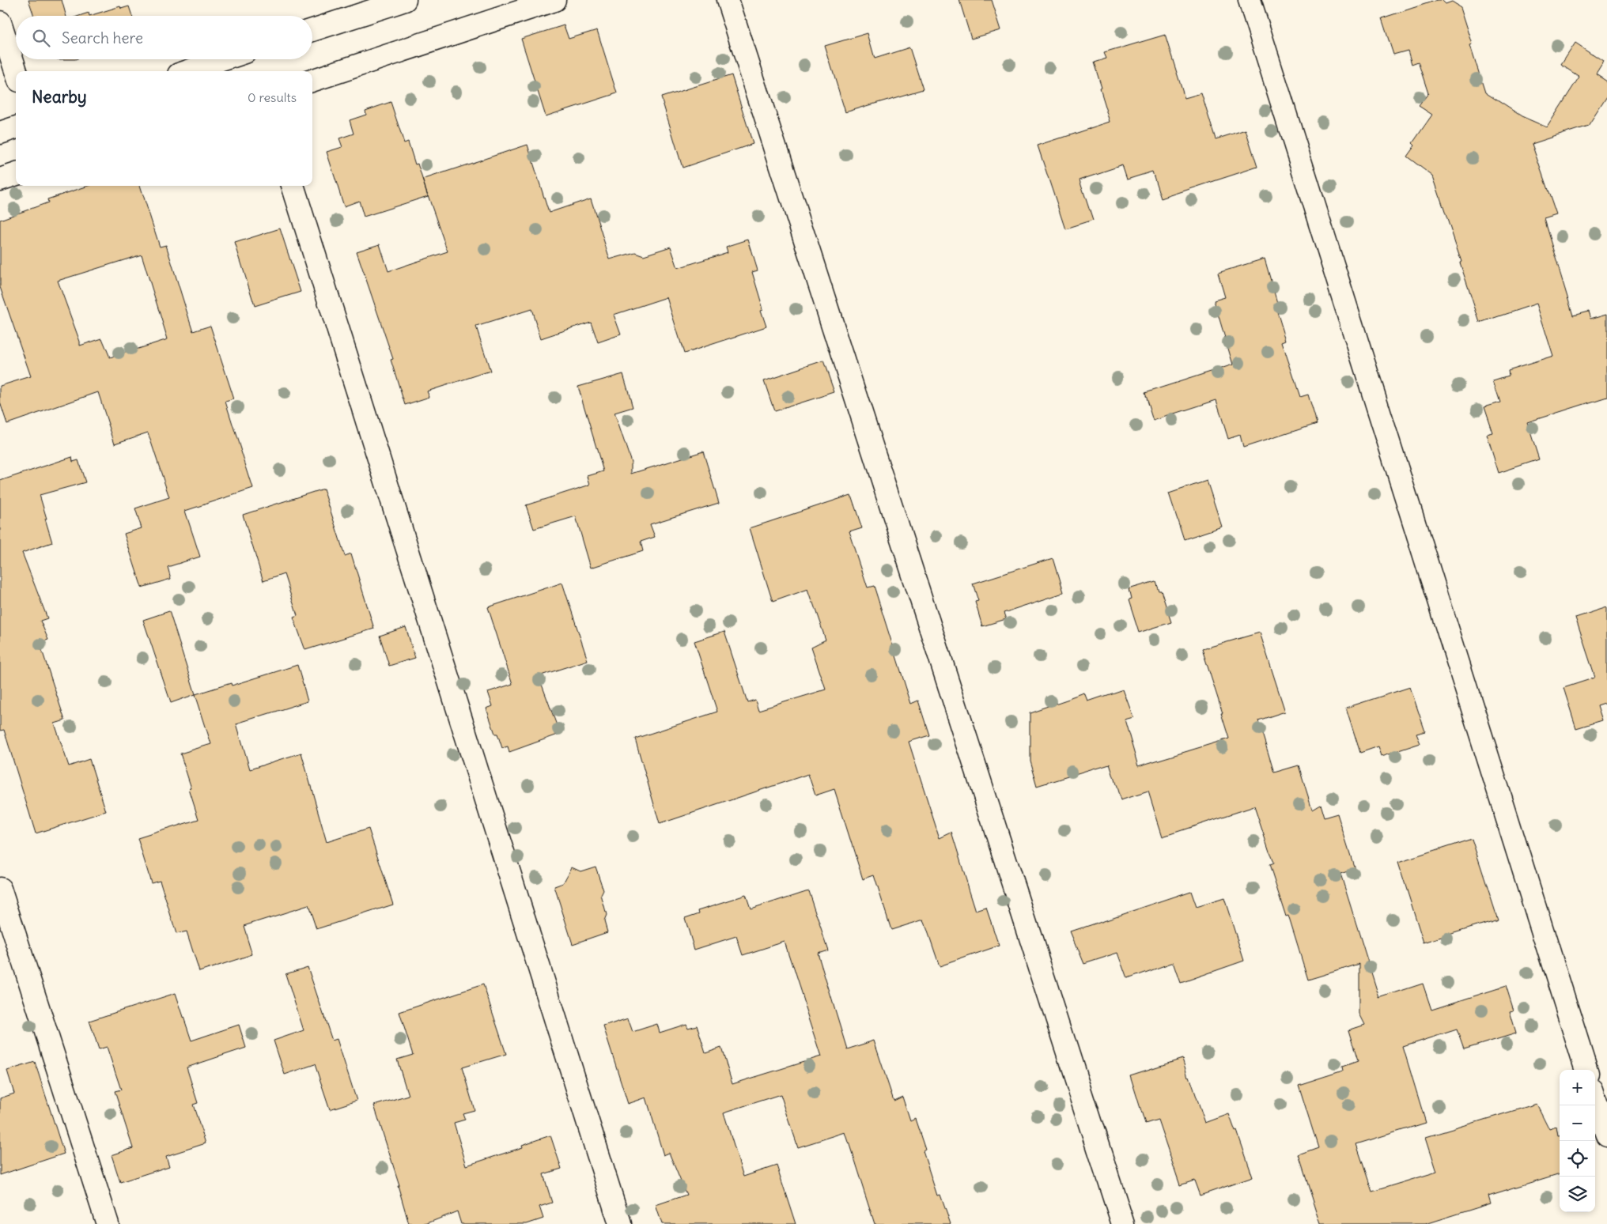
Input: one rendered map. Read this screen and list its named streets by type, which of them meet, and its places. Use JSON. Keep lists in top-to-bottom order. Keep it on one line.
{"page":{"search":"Search here","heading":["Nearby","0 results"],"map_buttons":["+","−"]}}
